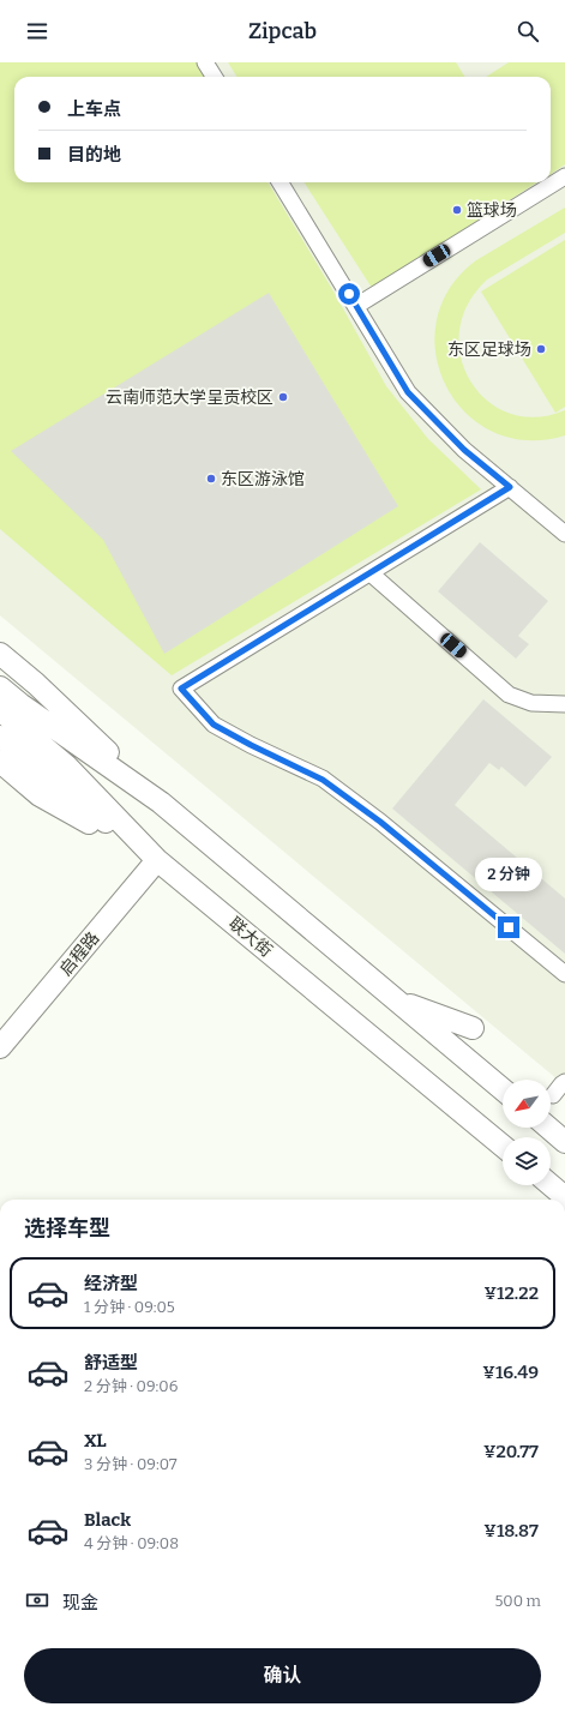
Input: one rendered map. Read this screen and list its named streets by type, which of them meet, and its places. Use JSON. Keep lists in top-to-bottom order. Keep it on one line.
{"streets":{"main road":["联大街","启程路"]},"crossings":[["联大街","启程路"]],"places":["篮球场","东区足球场","云南师范大学呈贡校区","东区游泳馆"],"north":"bottom left","page":{"header":"Zipcab","banner":["上车点","目的地"],"bubble":"2 分钟","heading":"选择车型","list":[{"name":"经济型","note":"1 分钟 · 09:05","value":"¥12.22"},{"name":"舒适型","note":"2 分钟 · 09:06","value":"¥16.49"},{"name":"XL","note":"3 分钟 · 09:07","value":"¥20.77"},{"name":"Black","note":"4 分钟 · 09:08","value":"¥18.87"}],"pay":["现金","500 m"],"buttons":"确认"}}
